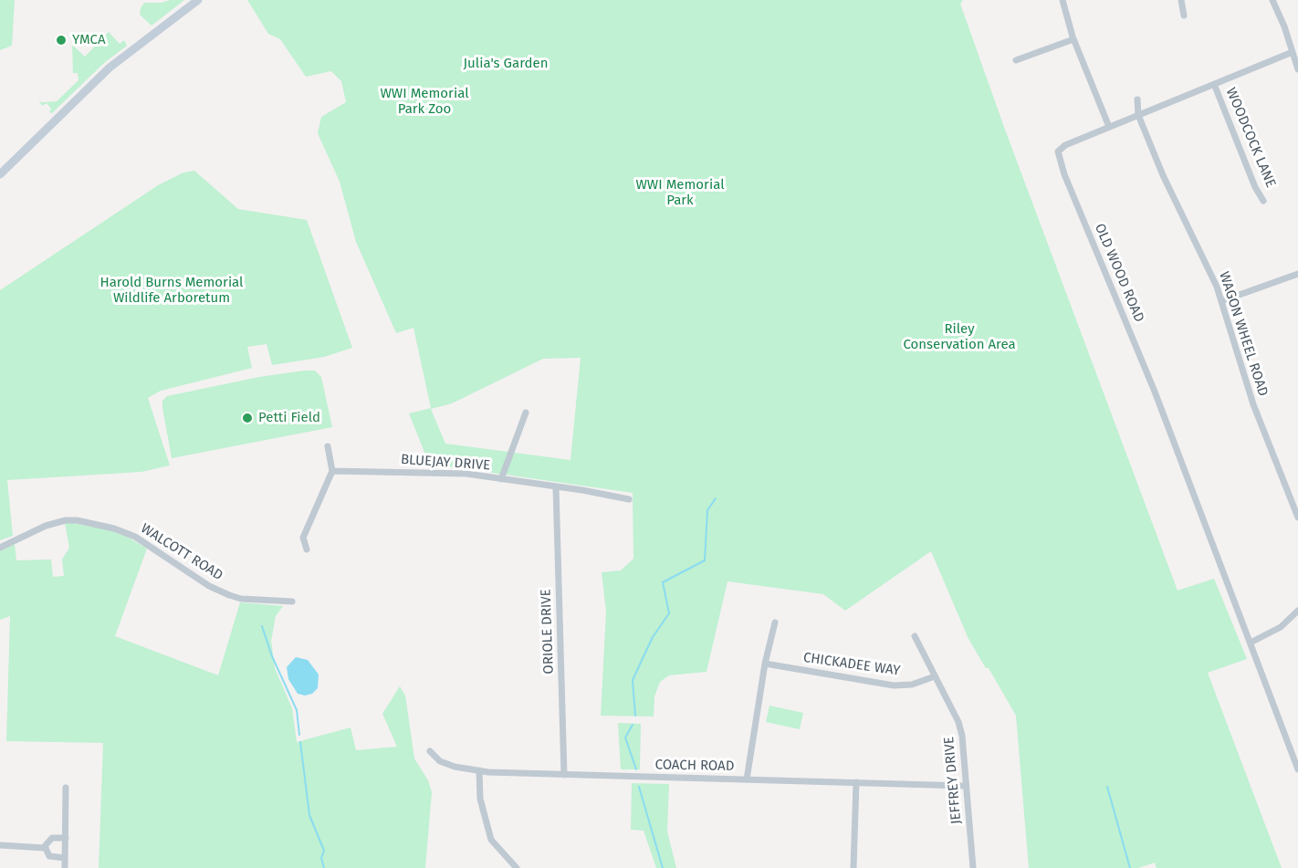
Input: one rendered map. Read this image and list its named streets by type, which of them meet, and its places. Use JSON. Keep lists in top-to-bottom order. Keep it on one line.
{"streets":{"street":["WOODCOCK LANE","OLD WOOD ROAD","WAGON WHEEL ROAD","BLUEJAY DRIVE","WALCOTT ROAD","ORIOLE DRIVE","CHICKADEE WAY","COACH ROAD","JEFFREY DRIVE"]},"crossings":[["WOODCOCK LANE","OLD WOOD ROAD"],["OLD WOOD ROAD","WAGON WHEEL ROAD"],["BLUEJAY DRIVE","ORIOLE DRIVE"],["ORIOLE DRIVE","COACH ROAD"],["CHICKADEE WAY","JEFFREY DRIVE"],["COACH ROAD","JEFFREY DRIVE"]],"parks":["Julia's Garden","WWI Memorial Park Zoo","WWI Memorial Park","Harold Burns Memorial Wildlife Arboretum","Riley Conservation Area"],"places":["YMCA","Petti Field"]}
